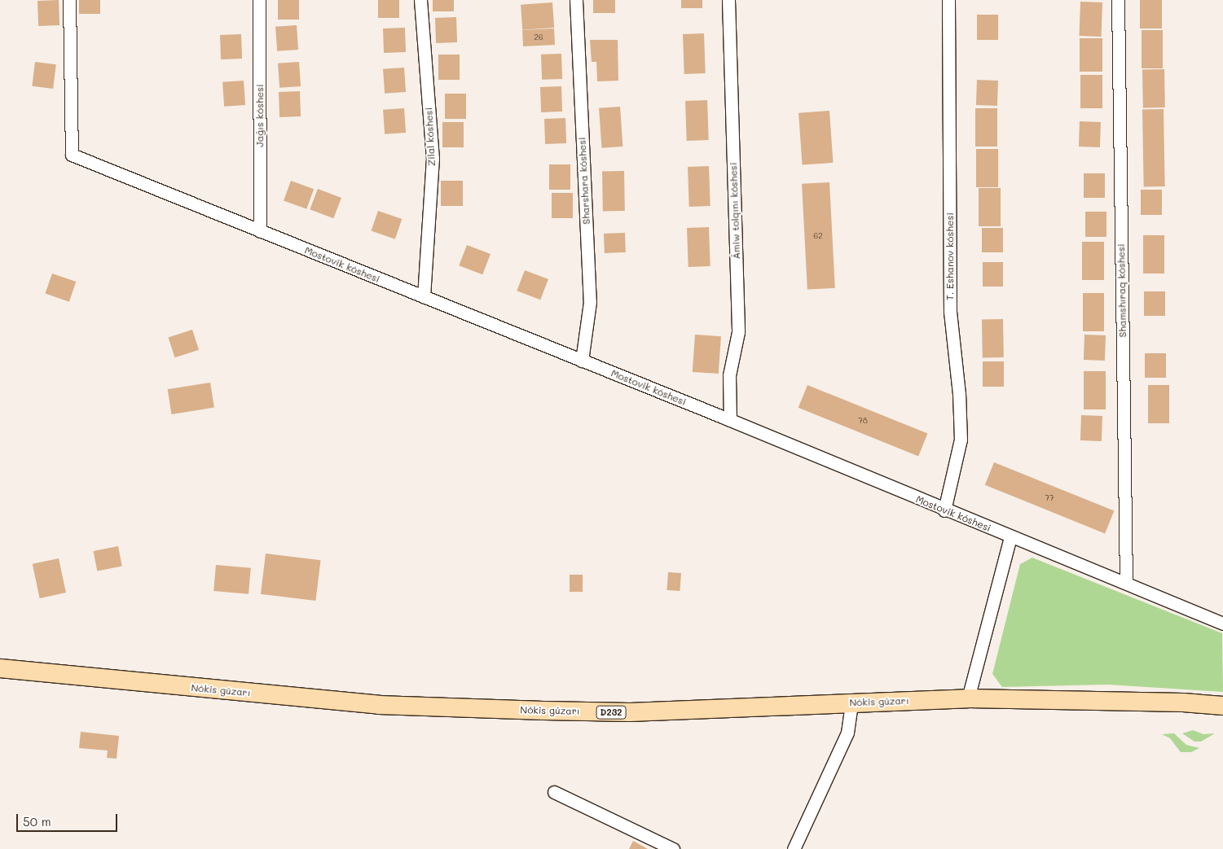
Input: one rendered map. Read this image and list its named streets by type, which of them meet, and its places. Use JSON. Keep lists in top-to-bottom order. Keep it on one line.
{"streets":{"main road":["Nókis gúzarı","D232"],"street":["Jaǵıs kóshesi","Zilal kóshesi","Sharshara kóshesi","Ámiw tolqını kóshesi","T. Eshanov kóshesi","Mostovik kóshesi","Shamshıraq kóshesi"]},"crossings":[["Jaǵıs kóshesi","Mostovik kóshesi"],["Zilal kóshesi","Mostovik kóshesi"],["Sharshara kóshesi","Mostovik kóshesi"],["Ámiw tolqını kóshesi","Mostovik kóshesi"],["T. Eshanov kóshesi","Mostovik kóshesi"],["Mostovik kóshesi","Shamshıraq kóshesi"]],"house_numbers":["26","62","78","77"],"scale_bar":"50 m"}
